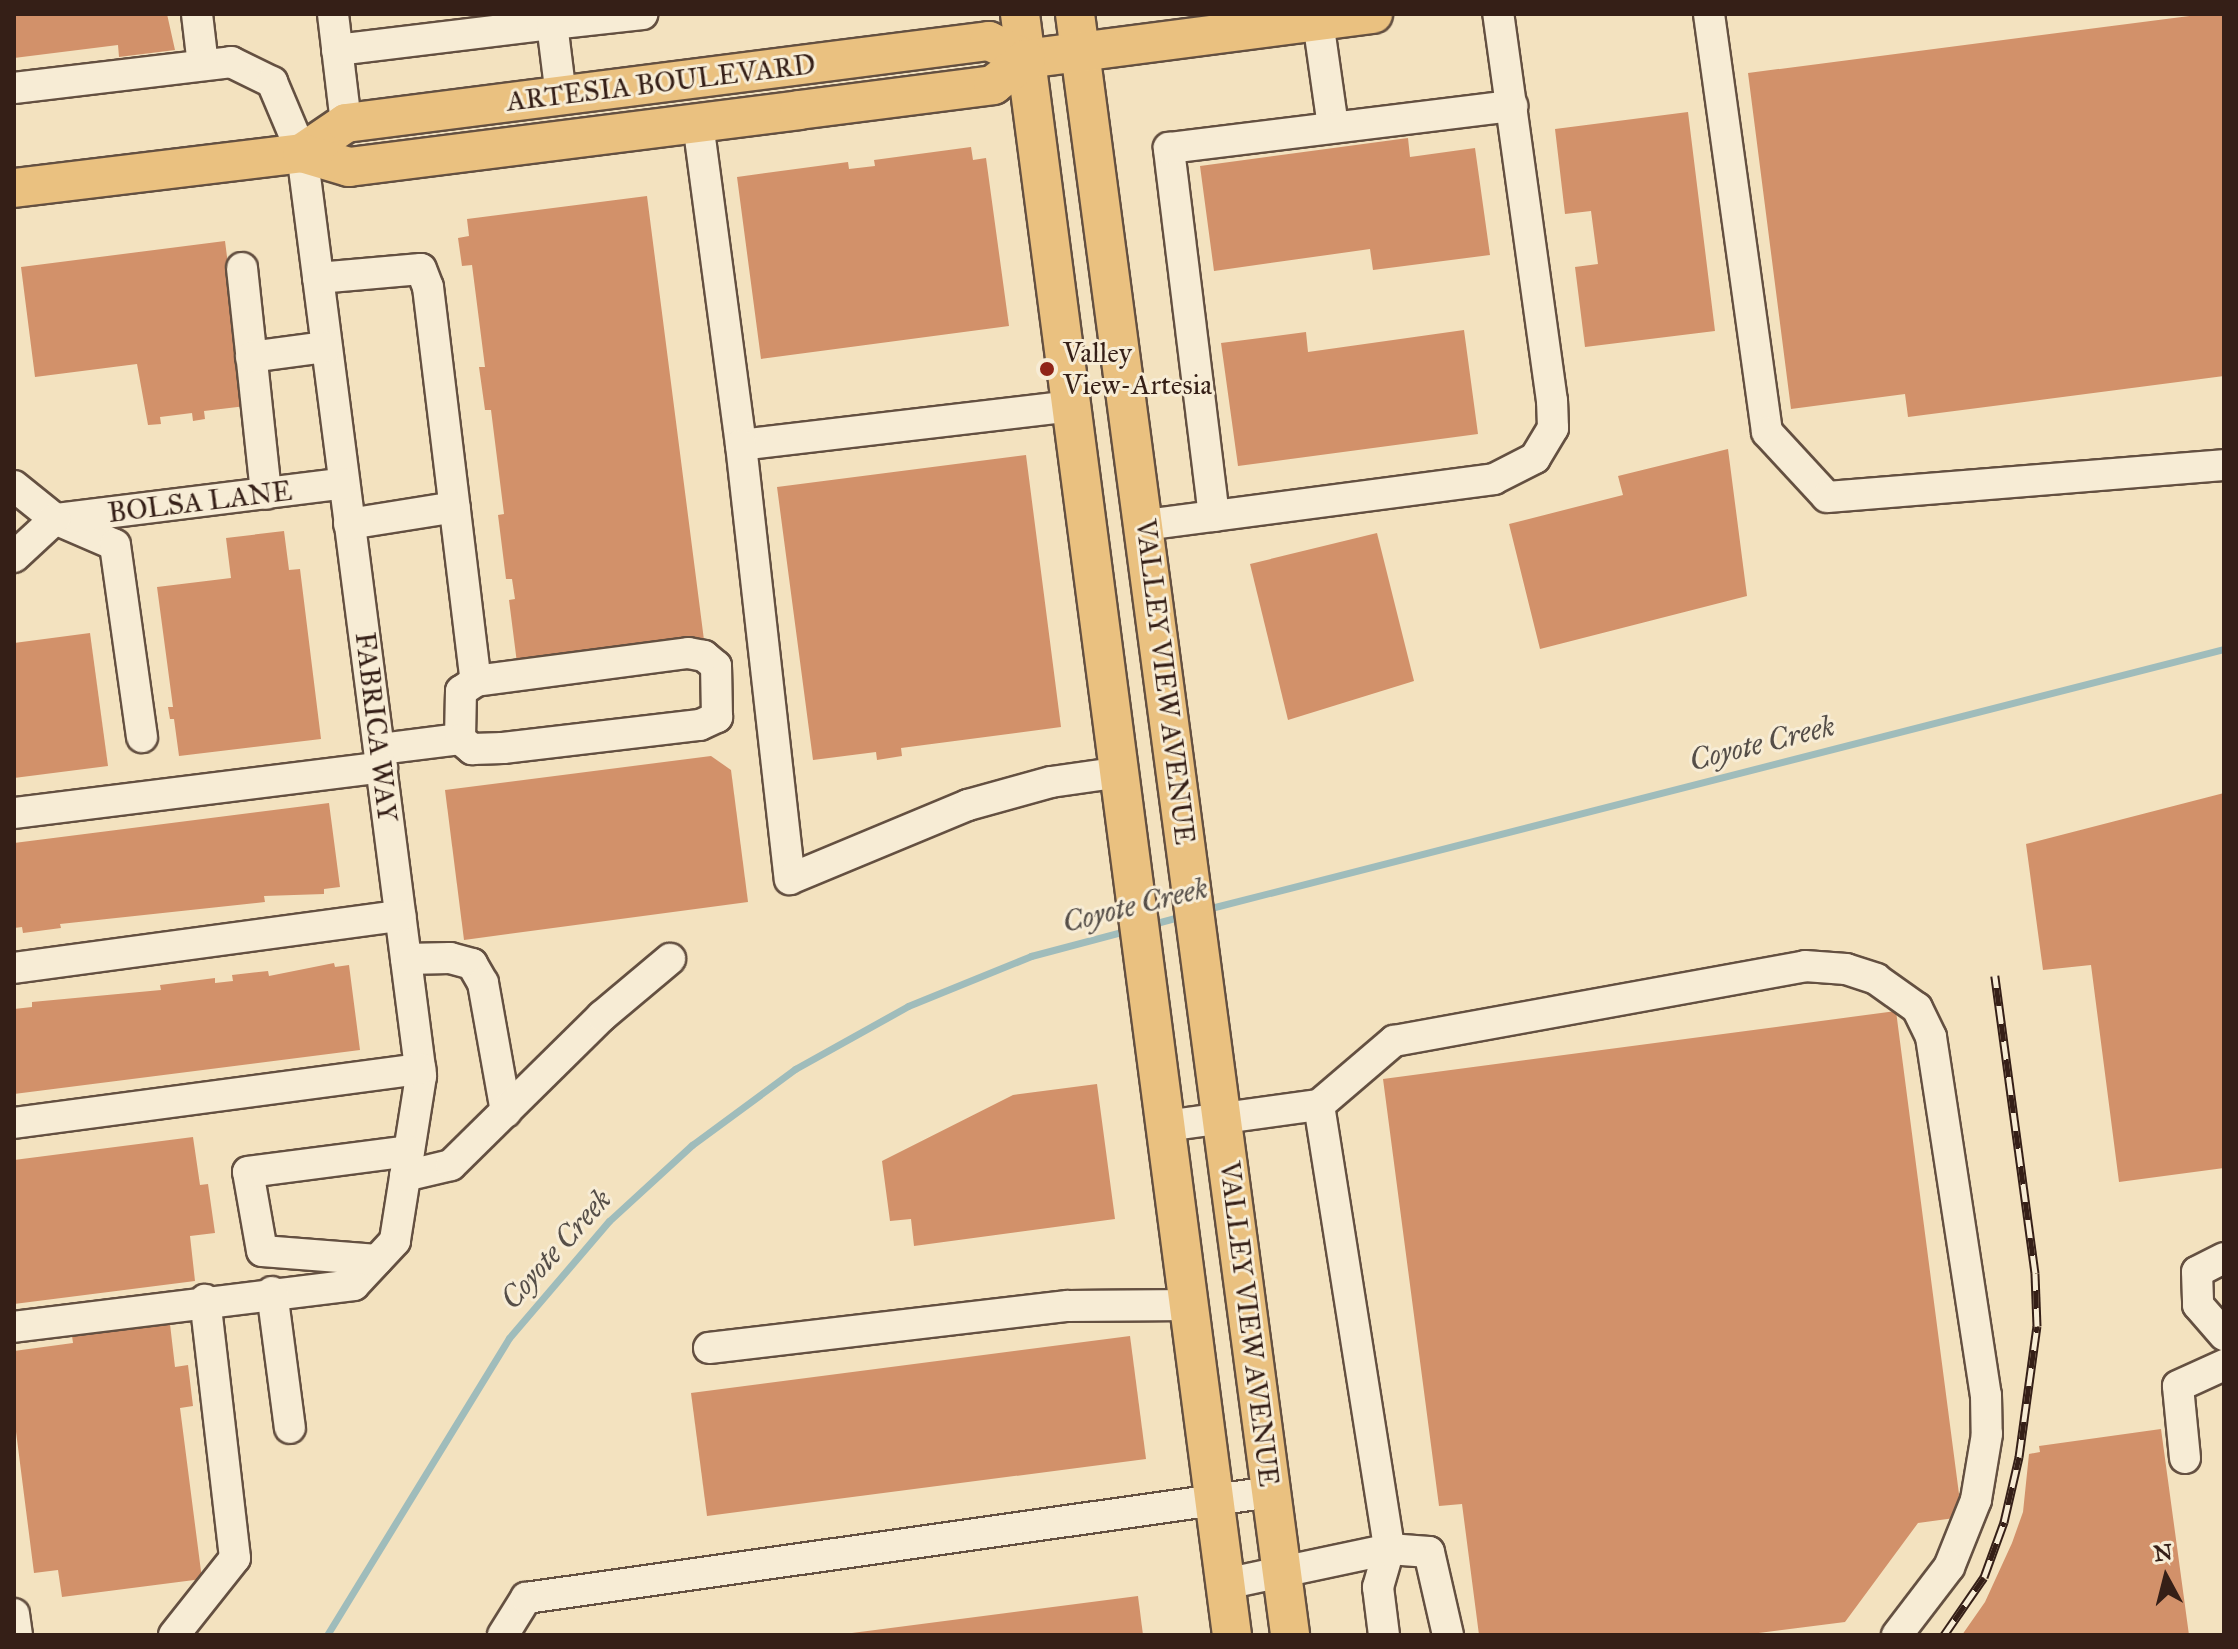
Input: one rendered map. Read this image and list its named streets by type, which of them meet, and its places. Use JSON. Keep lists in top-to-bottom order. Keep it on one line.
{"streets":{"main road":["ARTESIA BOULEVARD","VALLEY VIEW AVENUE"],"street":["BOLSA LANE","FABRICA WAY"]},"crossings":[["ARTESIA BOULEVARD","VALLEY VIEW AVENUE"],["ARTESIA BOULEVARD","FABRICA WAY"],["BOLSA LANE","FABRICA WAY"]],"water":["Coyote Creek"],"places":["Valley View-Artesia"],"north":"top"}
